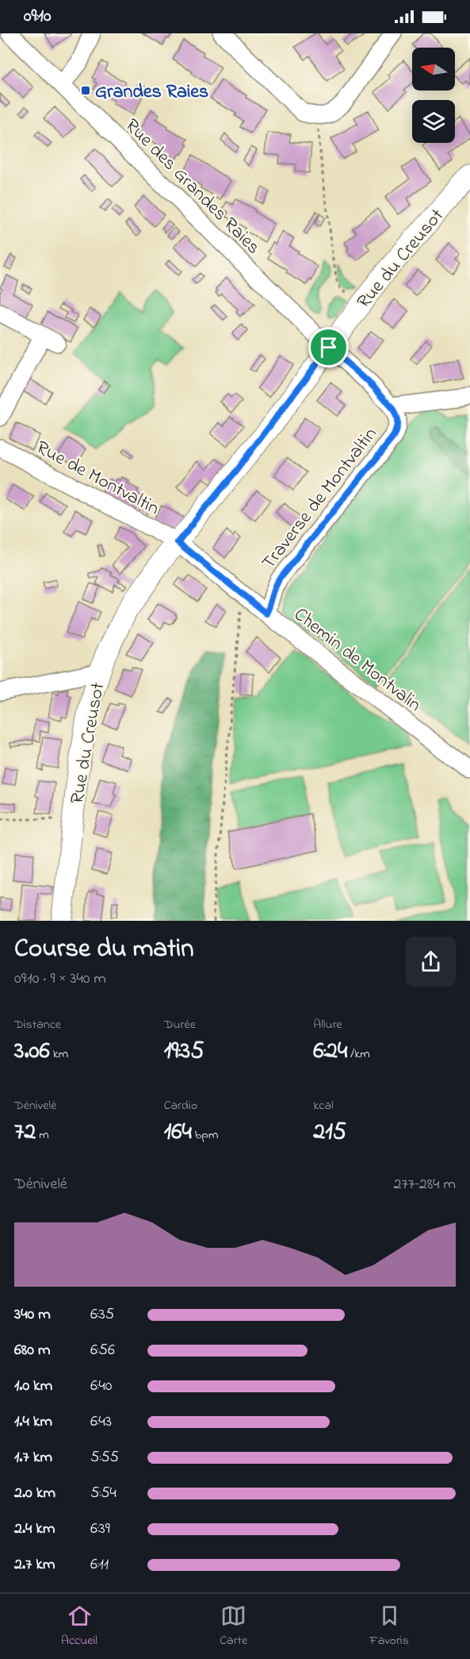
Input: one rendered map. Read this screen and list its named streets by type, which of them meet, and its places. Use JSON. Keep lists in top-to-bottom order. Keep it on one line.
{"streets":{"street":["Rue des Grandes Raies","Rue du Creusot","Rue de Montvaltin","Traverse de Montvaltin","Chemin de Montvalin"]},"crossings":[["Rue des Grandes Raies","Rue du Creusot"],["Rue du Creusot","Rue de Montvaltin"],["Rue du Creusot","Chemin de Montvalin"],["Rue de Montvaltin","Chemin de Montvalin"],["Traverse de Montvaltin","Chemin de Montvalin"]],"places":{"transit":["Grandes Raies"]},"north":"left","page":{"status":"09:10","heading":["Course du matin","09:10 · 9 × 340 m"],"stats":[["Distance","3.06 km"],["Durée","19:35"],["Allure","6:24 /km"],["Dénivelé","72 m"],["Cardio","164 bpm"],["kcal","215"]],"chart":["Dénivelé","277–284 m"],"list":[{"name":"340 m","note":"6:35"},{"name":"680 m","note":"6:56"},{"name":"1.0 km","note":"6:40"},{"name":"1.4 km","note":"6:43"},{"name":"1.7 km","note":"5:55"},{"name":"2.0 km","note":"5:54"},{"name":"2.4 km","note":"6:39"},{"name":"2.7 km","note":"6:11"}],"tabs":["Accueil","Carte","Favoris"]}}
